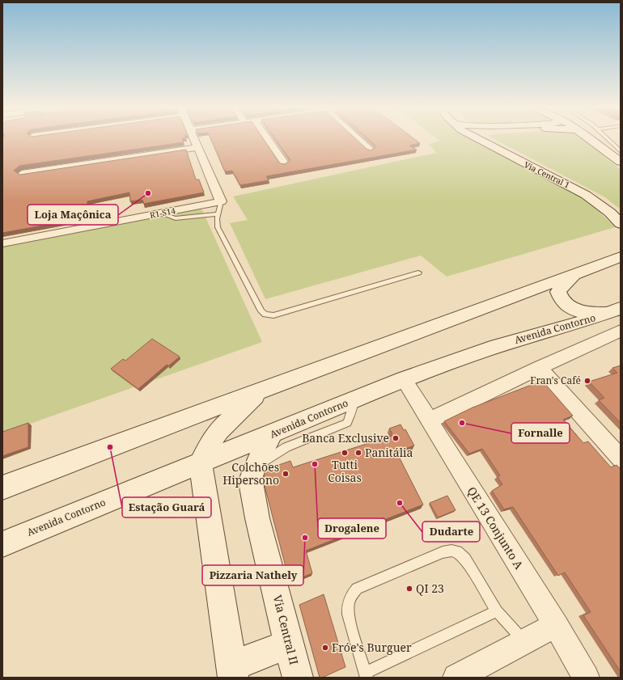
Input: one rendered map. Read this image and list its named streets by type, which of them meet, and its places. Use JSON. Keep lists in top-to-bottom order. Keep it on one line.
{"streets":{"main road":["Via Central 1","Avenida Contorno","Via Central II"],"street":["R1-S14","QE 13 Conjunto A"]},"crossings":[["Avenida Contorno","QE 13 Conjunto A"],["Avenida Contorno","Via Central II"]],"places":["Loja Maçônica","Fran's Café","Fornalle","Banca Exclusive","Estação Guará","Tutti Coisas","Panitália","Drogalene","Colchões Hipersono","Dudarte","Pizzaria Nathely","QI 23","Fróe's Burguer"]}
